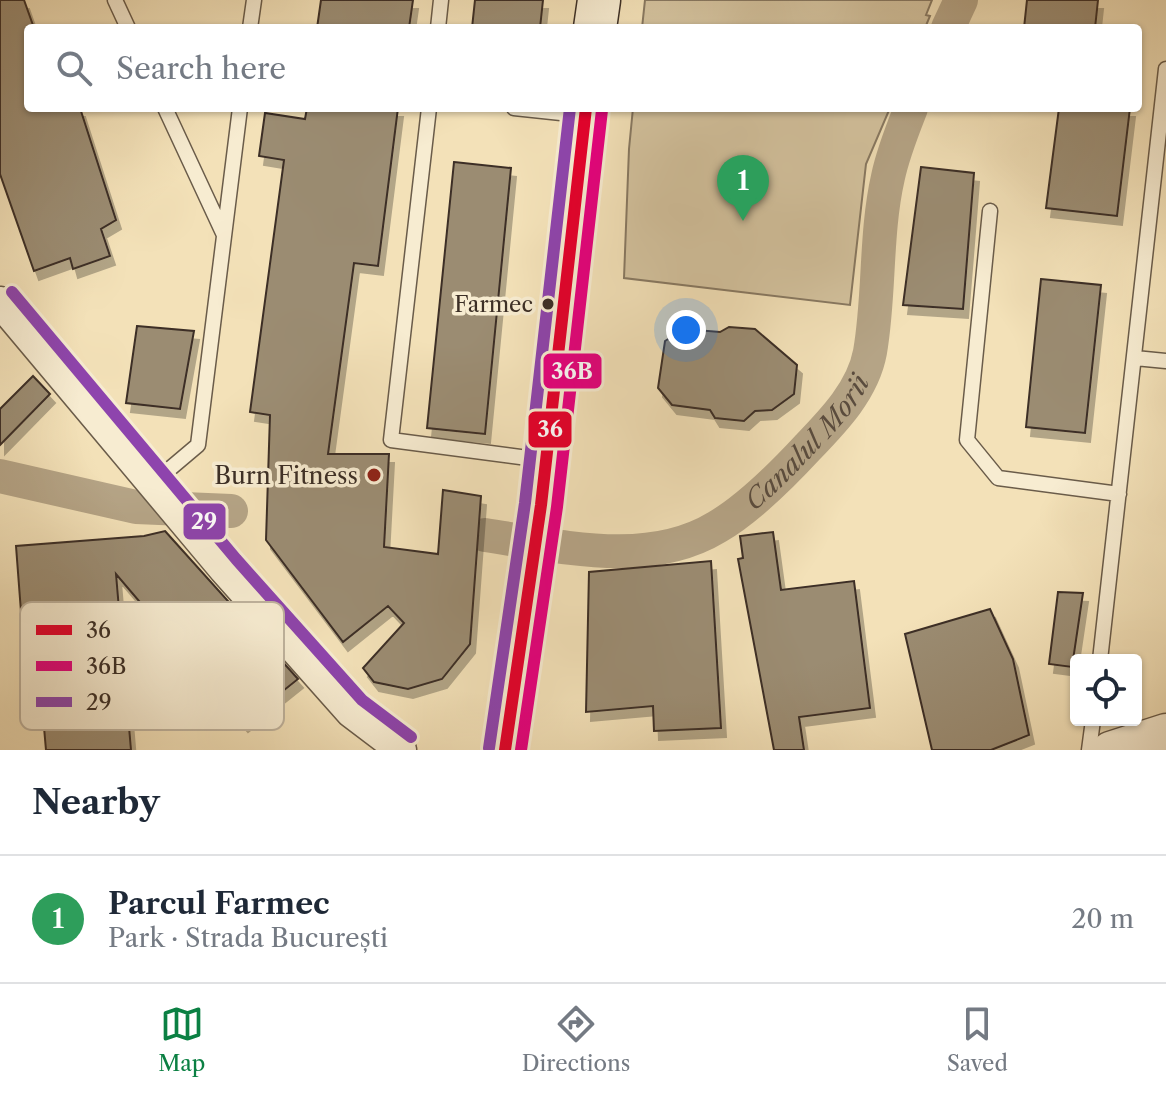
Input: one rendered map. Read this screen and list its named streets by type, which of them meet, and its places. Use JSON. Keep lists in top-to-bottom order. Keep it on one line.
{"water":["Canalul Morii"],"places":["Farmec","Burn Fitness"],"lines":["transit line 36","transit line 36B","transit line 29"],"legend":["36","36B","29"],"page":{"search":"Search here","pins":"1","heading":"Nearby","list":[{"mark":"1","name":"Parcul Farmec","note":"Park · Strada București","value":"20 m"}],"nav":["Map","Directions","Saved"]}}
